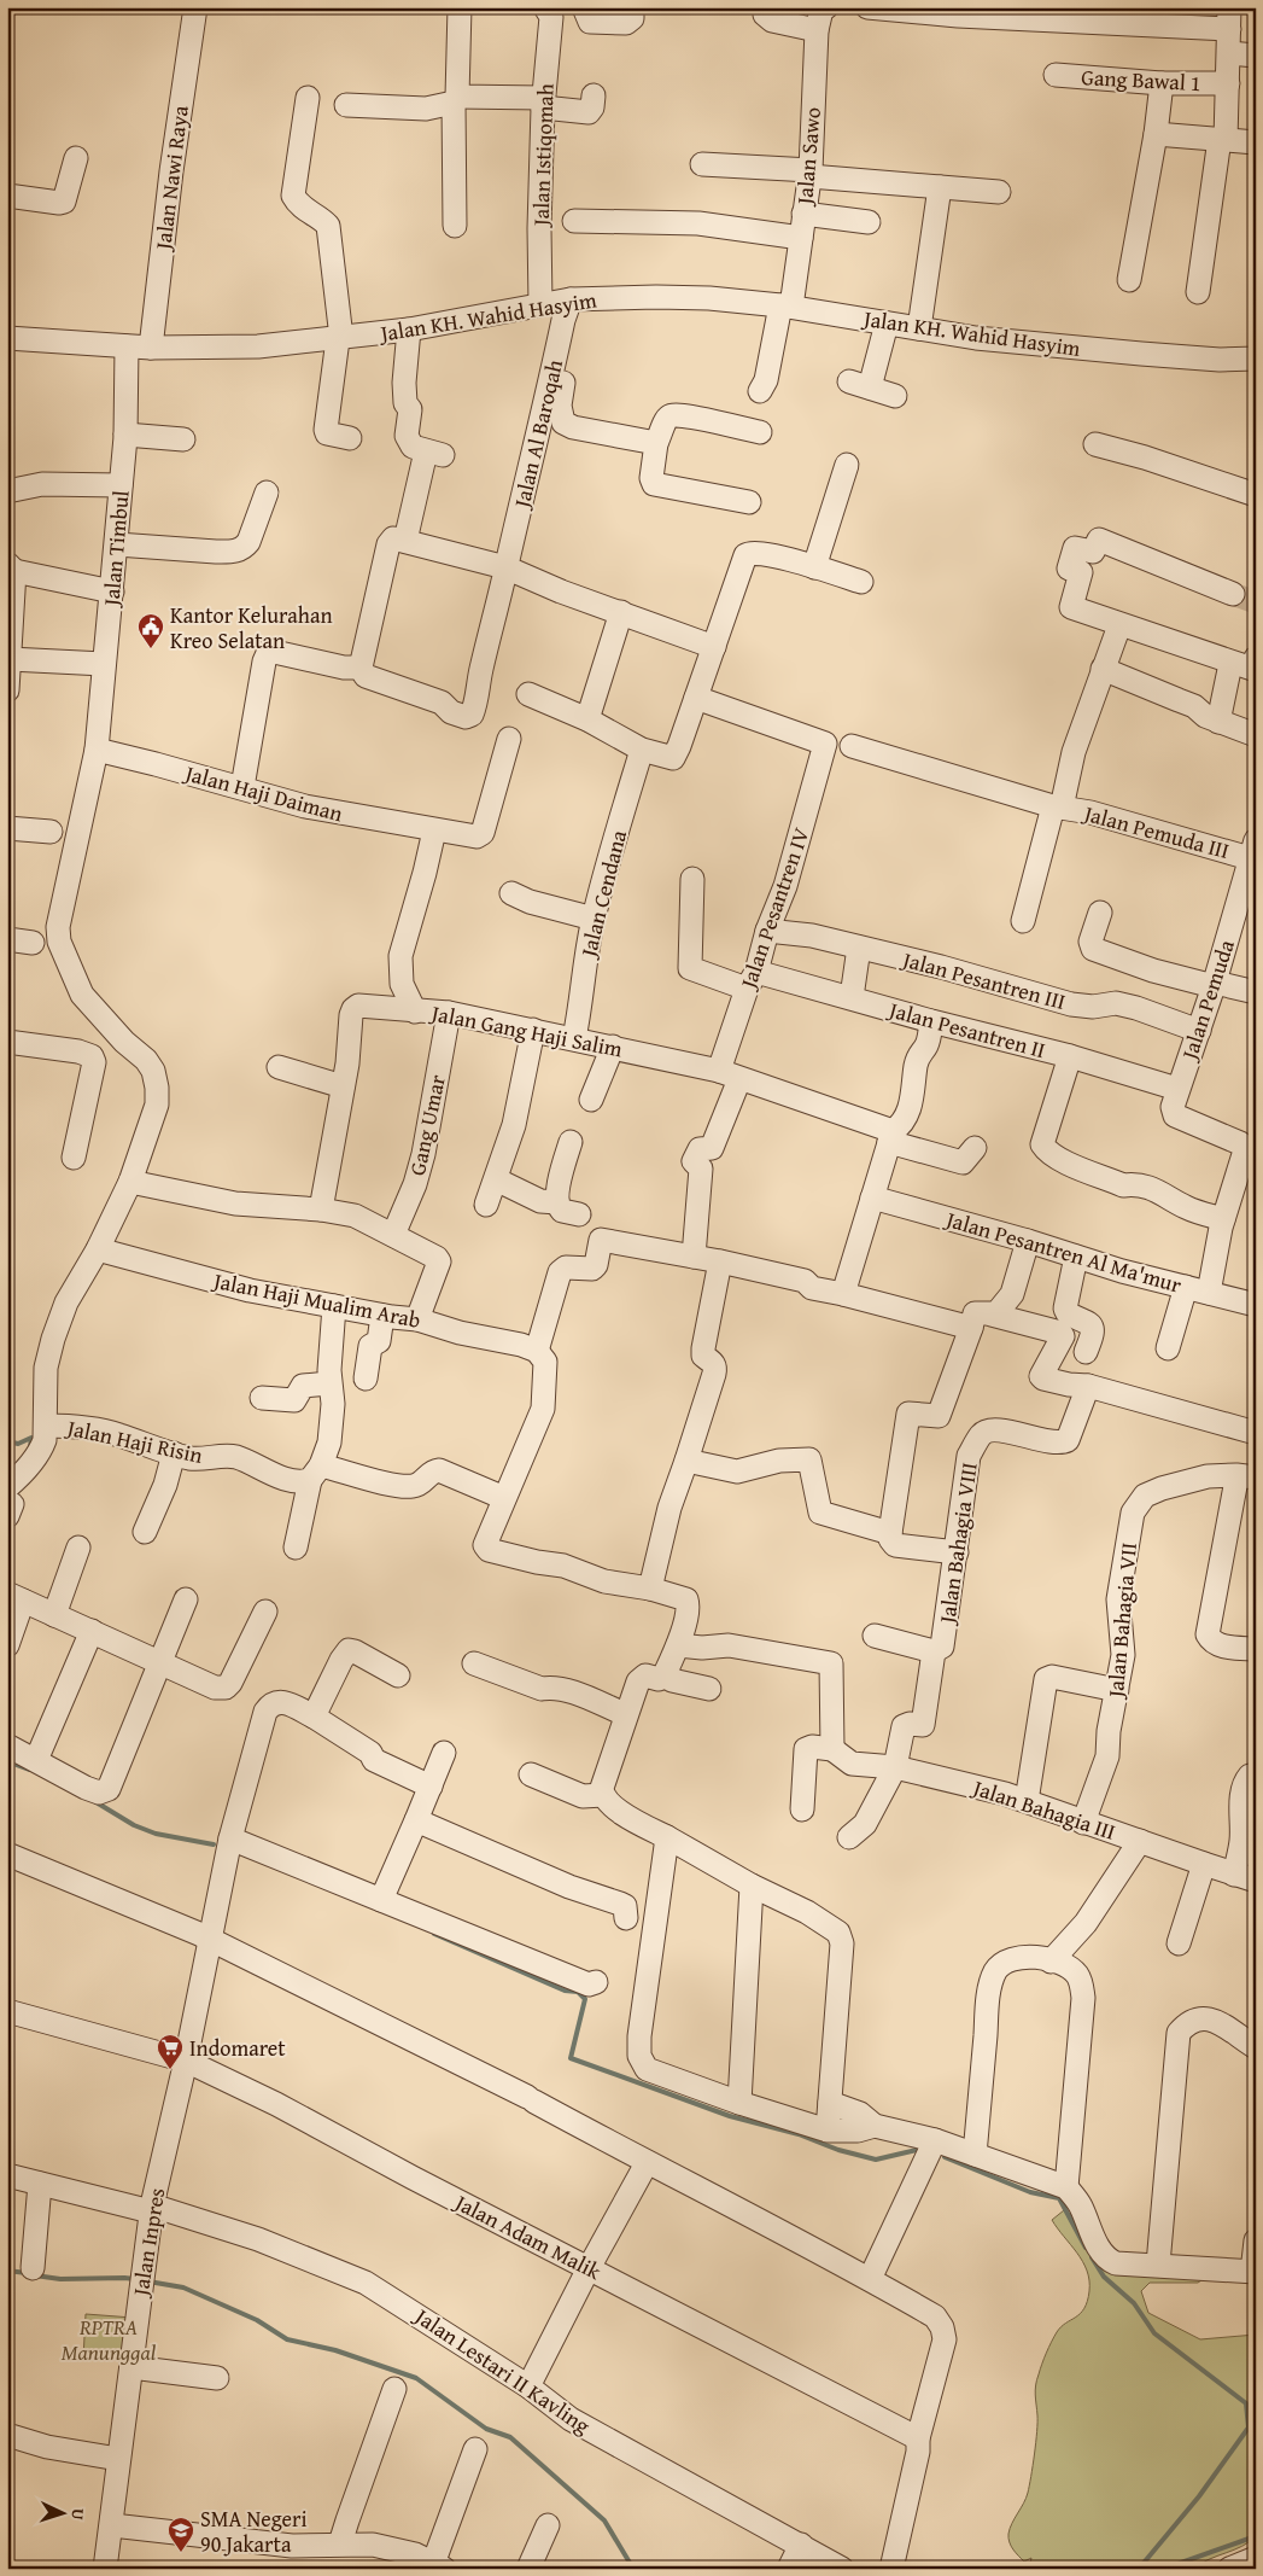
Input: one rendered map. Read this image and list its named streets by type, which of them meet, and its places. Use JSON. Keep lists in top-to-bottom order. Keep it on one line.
{"streets":{"street":["Gang Bawal 1","Jalan Istiqomah","Jalan Sawo","Jalan Nawi Raya","Jalan KH. Wahid Hasyim","Jalan Al Baroqah","Jalan Timbul","Jalan Haji Daiman","Jalan Pemuda III","Jalan Cendana","Jalan Pesantren IV","Jalan Pesantren III","Jalan Pemuda","Jalan Pesantren II","Jalan Gang Haji Salim","Gang Umar","Jalan Pesantren Al Ma'mur","Jalan Haji Mualim Arab","Jalan Haji Risin","Jalan Bahagia VIII","Jalan Bahagia VII","Jalan Bahagia III","Jalan Adam Malik","Jalan Inpres","Jalan Lestari II Kavling"]},"crossings":[["Jalan Istiqomah","Jalan KH. Wahid Hasyim"],["Jalan Sawo","Jalan KH. Wahid Hasyim"],["Jalan Nawi Raya","Jalan KH. Wahid Hasyim"],["Jalan KH. Wahid Hasyim","Jalan Al Baroqah"],["Jalan KH. Wahid Hasyim","Jalan Timbul"],["Jalan Timbul","Jalan Haji Daiman"],["Jalan Timbul","Jalan Haji Mualim Arab"],["Jalan Timbul","Jalan Haji Risin"],["Jalan Pemuda III","Jalan Pemuda"],["Jalan Cendana","Jalan Gang Haji Salim"],["Jalan Pesantren IV","Jalan Pesantren III"],["Jalan Pesantren IV","Jalan Pesantren II"],["Jalan Pesantren IV","Jalan Gang Haji Salim"],["Jalan Pesantren III","Jalan Pemuda"],["Jalan Pemuda","Jalan Pesantren II"],["Jalan Gang Haji Salim","Gang Umar"],["Jalan Bahagia VIII","Jalan Bahagia III"],["Jalan Bahagia VII","Jalan Bahagia III"],["Jalan Adam Malik","Jalan Inpres"],["Jalan Inpres","Jalan Lestari II Kavling"]],"parks":["RPTRA Manunggal"],"places":{"public building":["Kantor Kelurahan Kreo Selatan"],"supermarket":["Indomaret"],"school or university":["SMA Negeri 90 Jakarta"]},"north":"right"}
